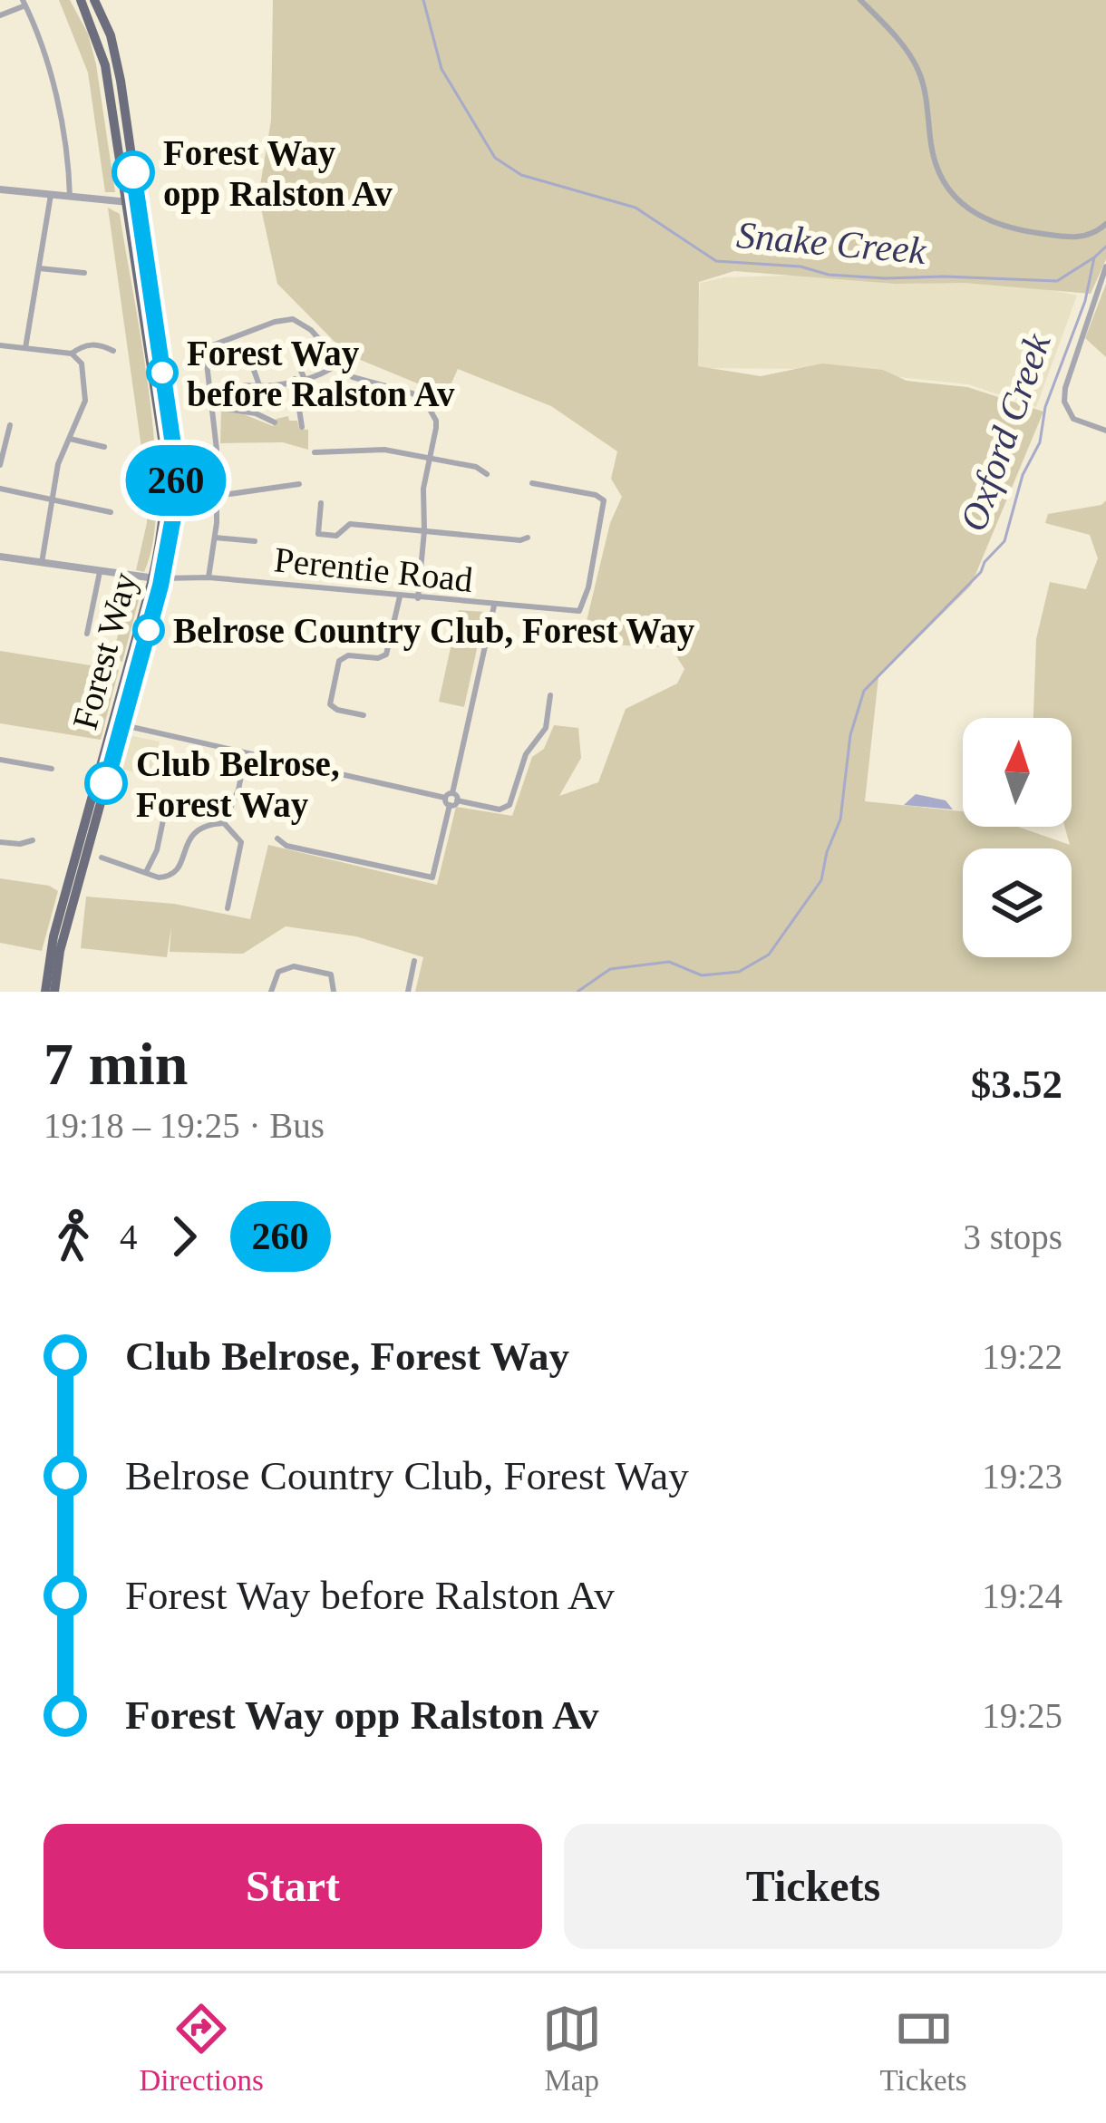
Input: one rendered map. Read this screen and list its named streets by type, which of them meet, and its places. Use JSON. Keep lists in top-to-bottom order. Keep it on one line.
{"streets":{"main road":["Forest Way"],"street":["Perentie Road"]},"crossings":[["Perentie Road","Forest Way"]],"water":["Snake Creek","Oxford Creek"],"places":["Forest Way opp Ralston Av","Forest Way before Ralston Av","Belrose Country Club, Forest Way","Club Belrose, Forest Way"],"lines":["bus line 260"],"north":"top","page":{"on_map":"260","heading":["7 min","19:18 – 19:25 · Bus","$3.52"],"legs":["4","260","3 stops"],"list":[{"name":"Club Belrose, Forest Way","value":"19:22"},{"name":"Belrose Country Club, Forest Way","value":"19:23"},{"name":"Forest Way before Ralston Av","value":"19:24"},{"name":"Forest Way opp Ralston Av","value":"19:25"}],"buttons":["Start","Tickets"],"tabs":["Directions","Map","Tickets"]}}
